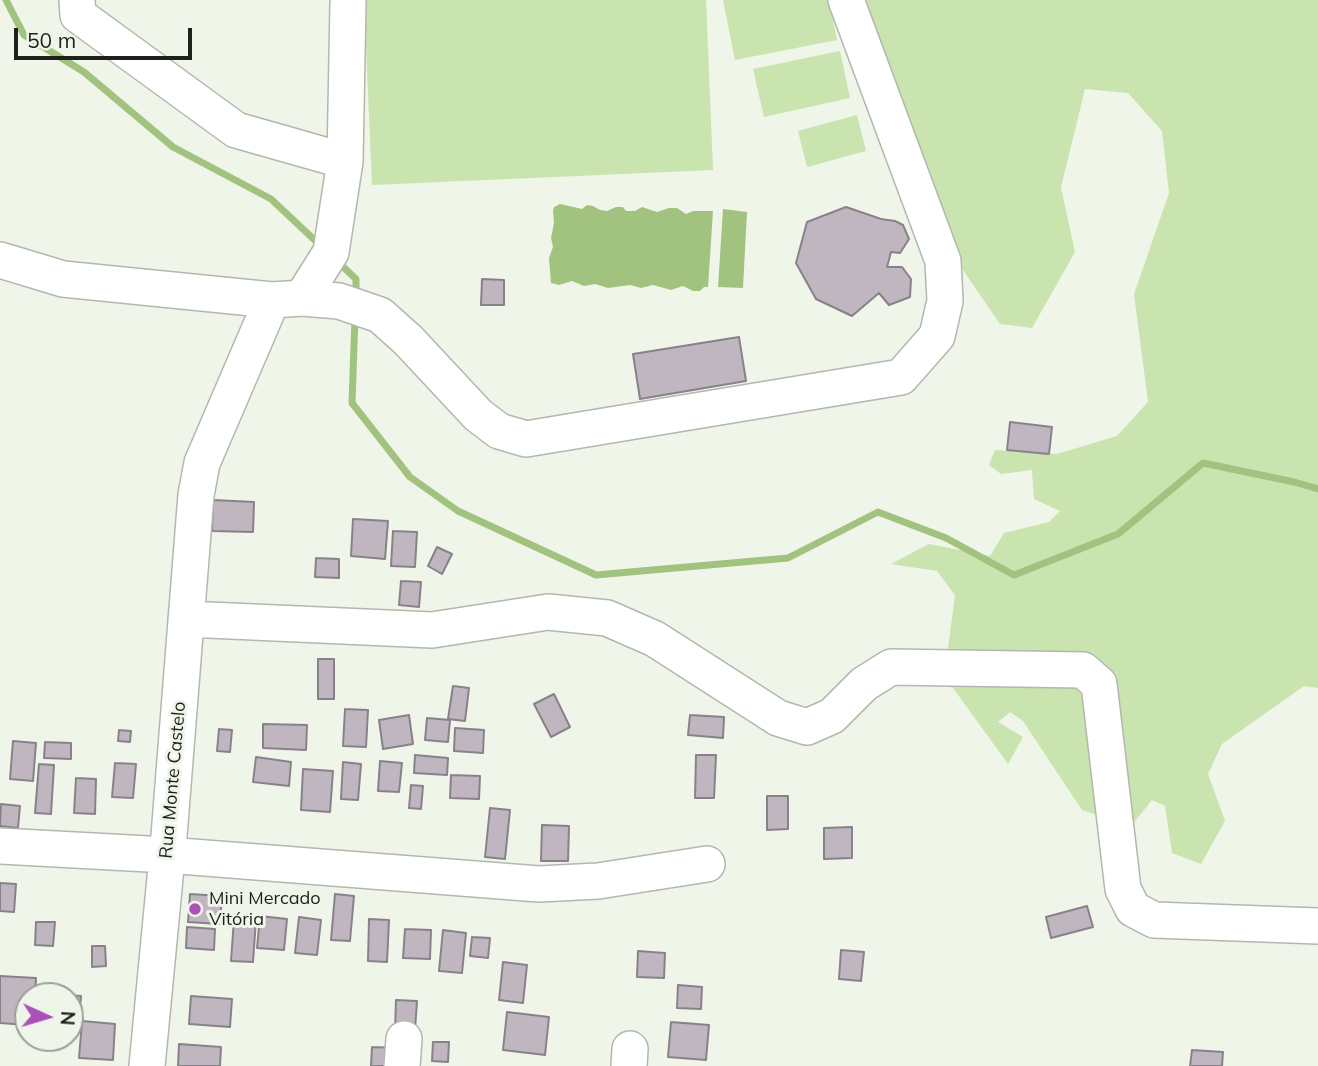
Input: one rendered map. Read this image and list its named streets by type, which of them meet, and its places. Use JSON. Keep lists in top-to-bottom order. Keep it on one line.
{"streets":{"street":["Rua Monte Castelo"]},"places":["Mini Mercado Vitória"],"scale_bar":"50 m","north":"right"}
